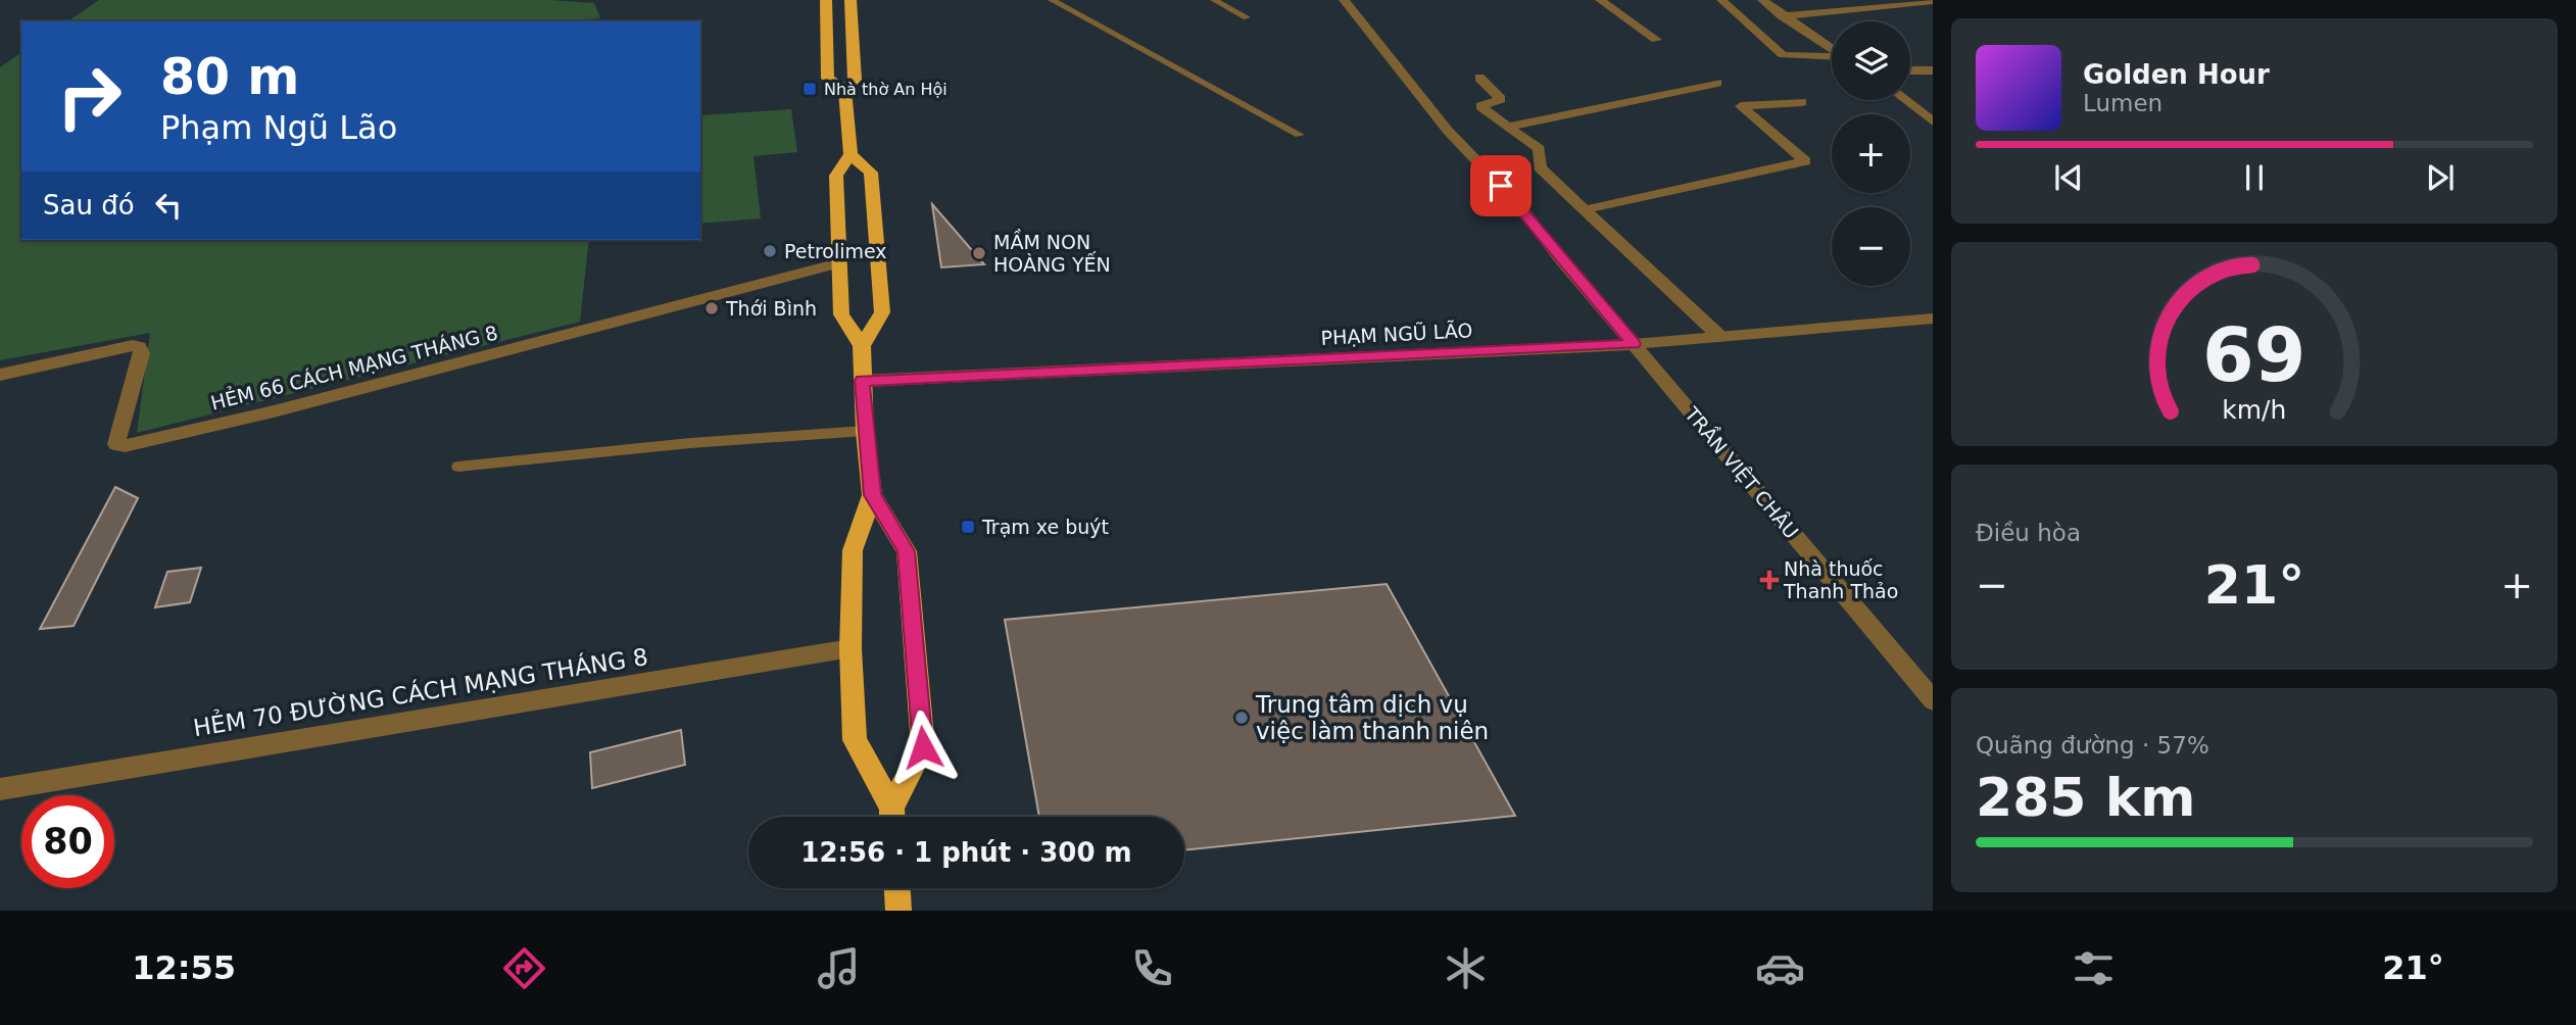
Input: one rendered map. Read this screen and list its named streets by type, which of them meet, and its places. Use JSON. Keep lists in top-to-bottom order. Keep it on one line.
{"streets":{"street":["PHẠM NGŨ LÃO","HẺM 66 CÁCH MẠNG THÁNG 8","TRẦN VIỆT CHÂU","HẺM 70 ĐƯỜNG CÁCH MẠNG THÁNG 8"]},"crossings":[["PHẠM NGŨ LÃO","TRẦN VIỆT CHÂU"]],"places":{"transit":["Nhà thờ An Hội","Trạm xe buýt"],"other":["Petrolimex","MẦM NON HOÀNG YẾN","Thới Bình","Trung tâm dịch vụ việc làm thanh niên"],"health":["Nhà thuốc Thanh Thảo"]},"page":{"map_buttons":["+","−"],"turn":["80 m","Phạm Ngũ Lão"],"song":["Golden Hour","Lumen"],"then":"Sau đó","tile":["Điều hòa",["Quãng đường · 57%","285 km"]],"heat":["−","21°","+"],"limit":"80","trip":"12:56 · 1 phút · 300 m","tabs":["12:55","21°"],"gauge":["69","km/h"]}}
